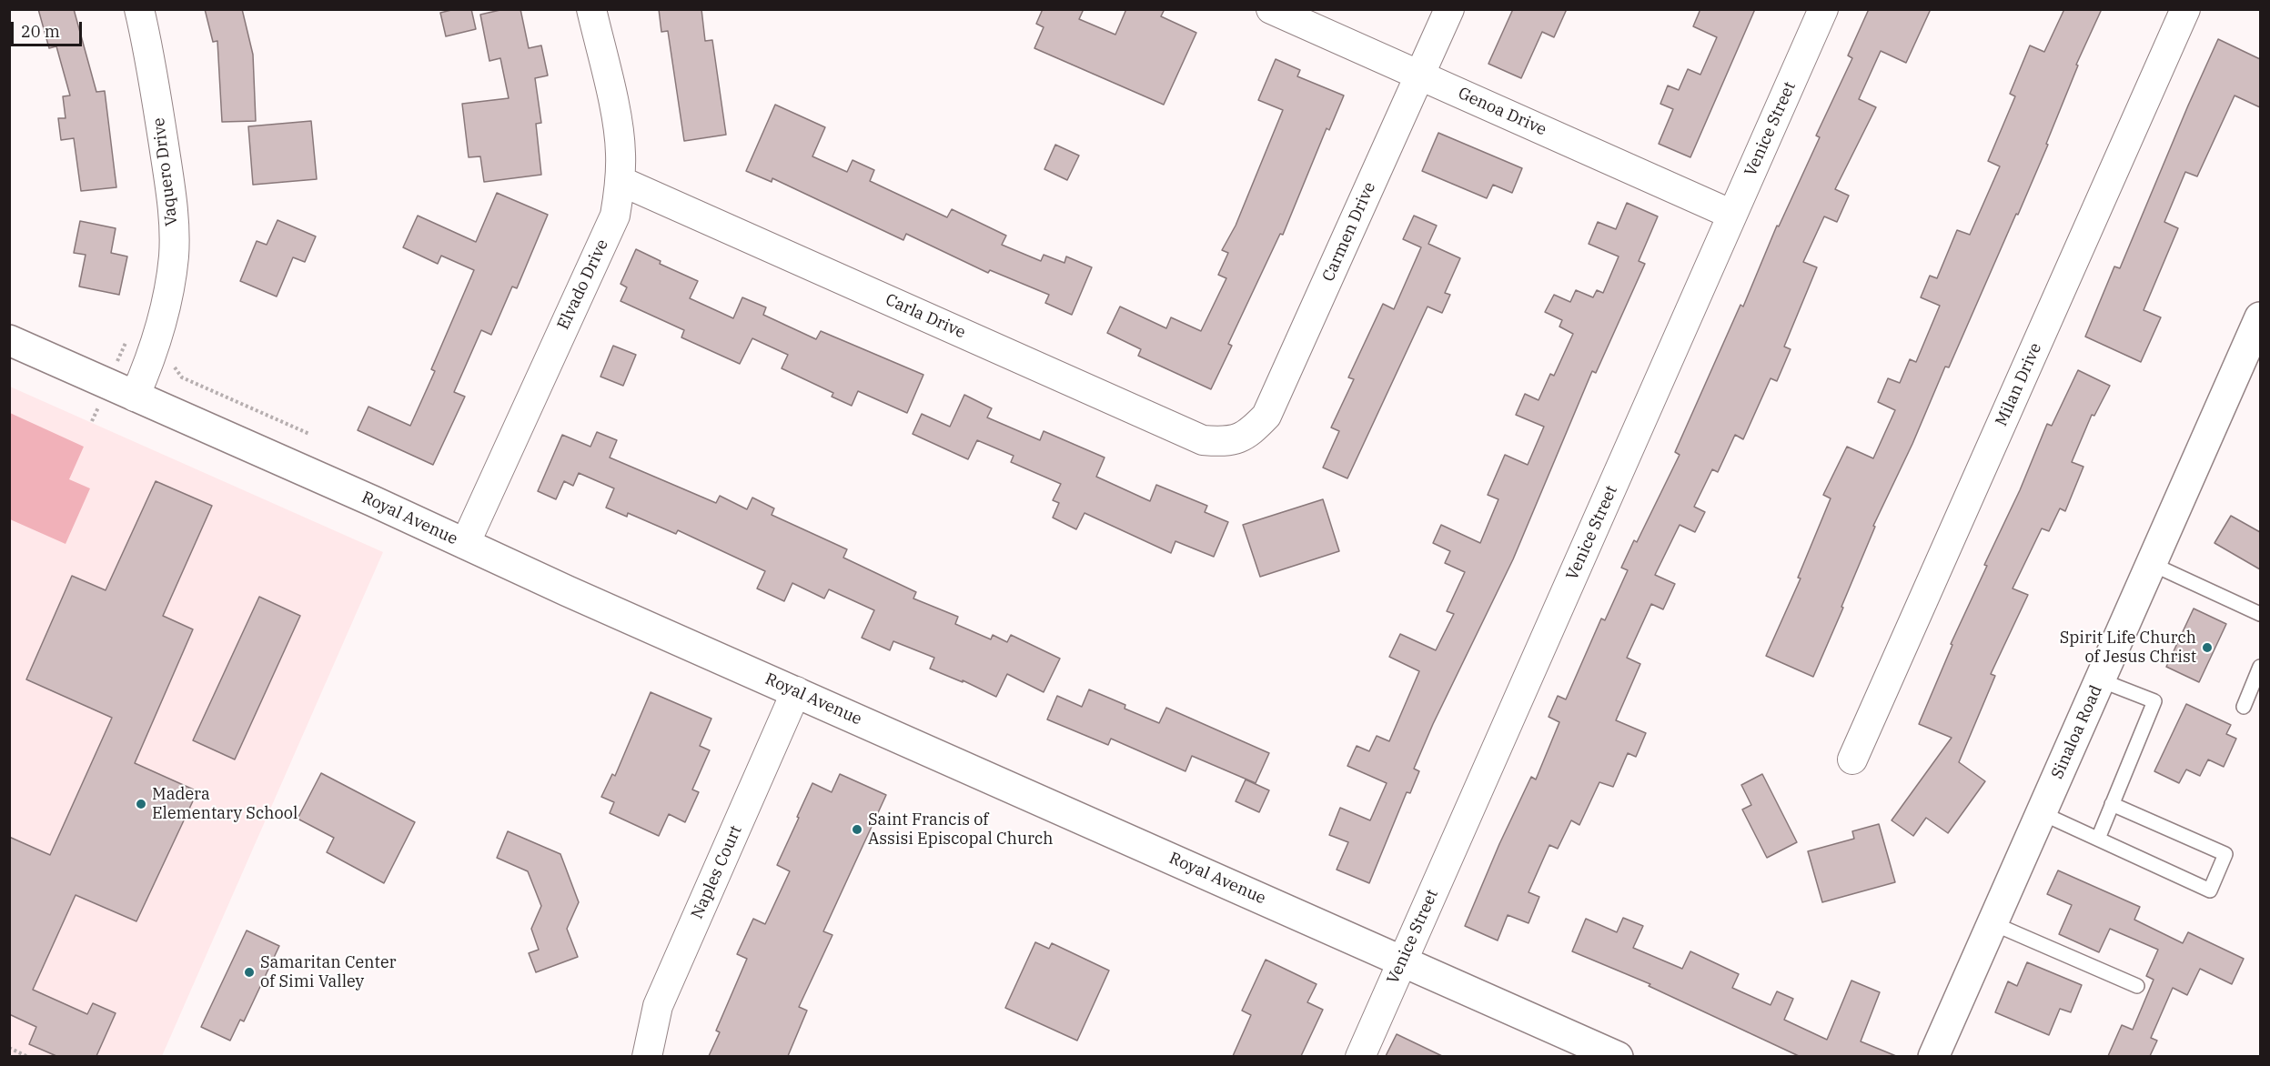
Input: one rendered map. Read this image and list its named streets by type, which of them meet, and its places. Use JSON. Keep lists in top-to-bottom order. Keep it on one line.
{"streets":{"main road":["Royal Avenue","Sinaloa Road"],"street":["Genoa Drive","Venice Street","Vaquero Drive","Carmen Drive","Elvado Drive","Carla Drive","Milan Drive","Naples Court"]},"crossings":[["Genoa Drive","Venice Street"],["Genoa Drive","Carmen Drive"],["Venice Street","Royal Avenue"],["Vaquero Drive","Royal Avenue"],["Carmen Drive","Carla Drive"],["Elvado Drive","Carla Drive"],["Elvado Drive","Royal Avenue"],["Royal Avenue","Naples Court"]],"places":["Spirit Life Church of Jesus Christ","Madera Elementary School","Saint Francis of Assisi Episcopal Church","Samaritan Center of Simi Valley"],"scale_bar":"20 m"}
